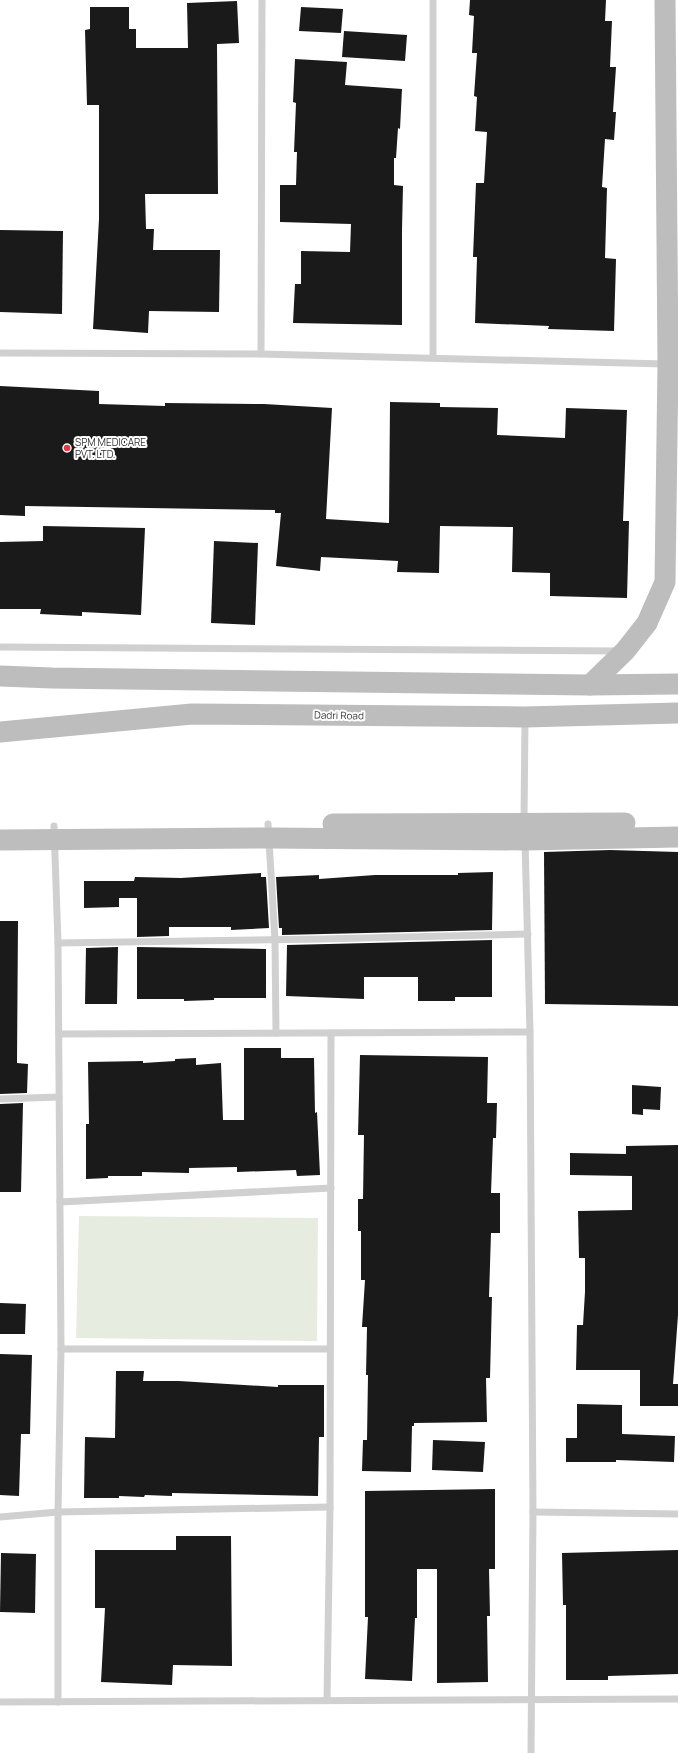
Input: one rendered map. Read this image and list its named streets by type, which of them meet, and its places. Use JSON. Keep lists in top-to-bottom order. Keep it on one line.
{"streets":{"street":["Dadri Road"]},"places":["SPM MEDICARE PVT. LTD."]}
